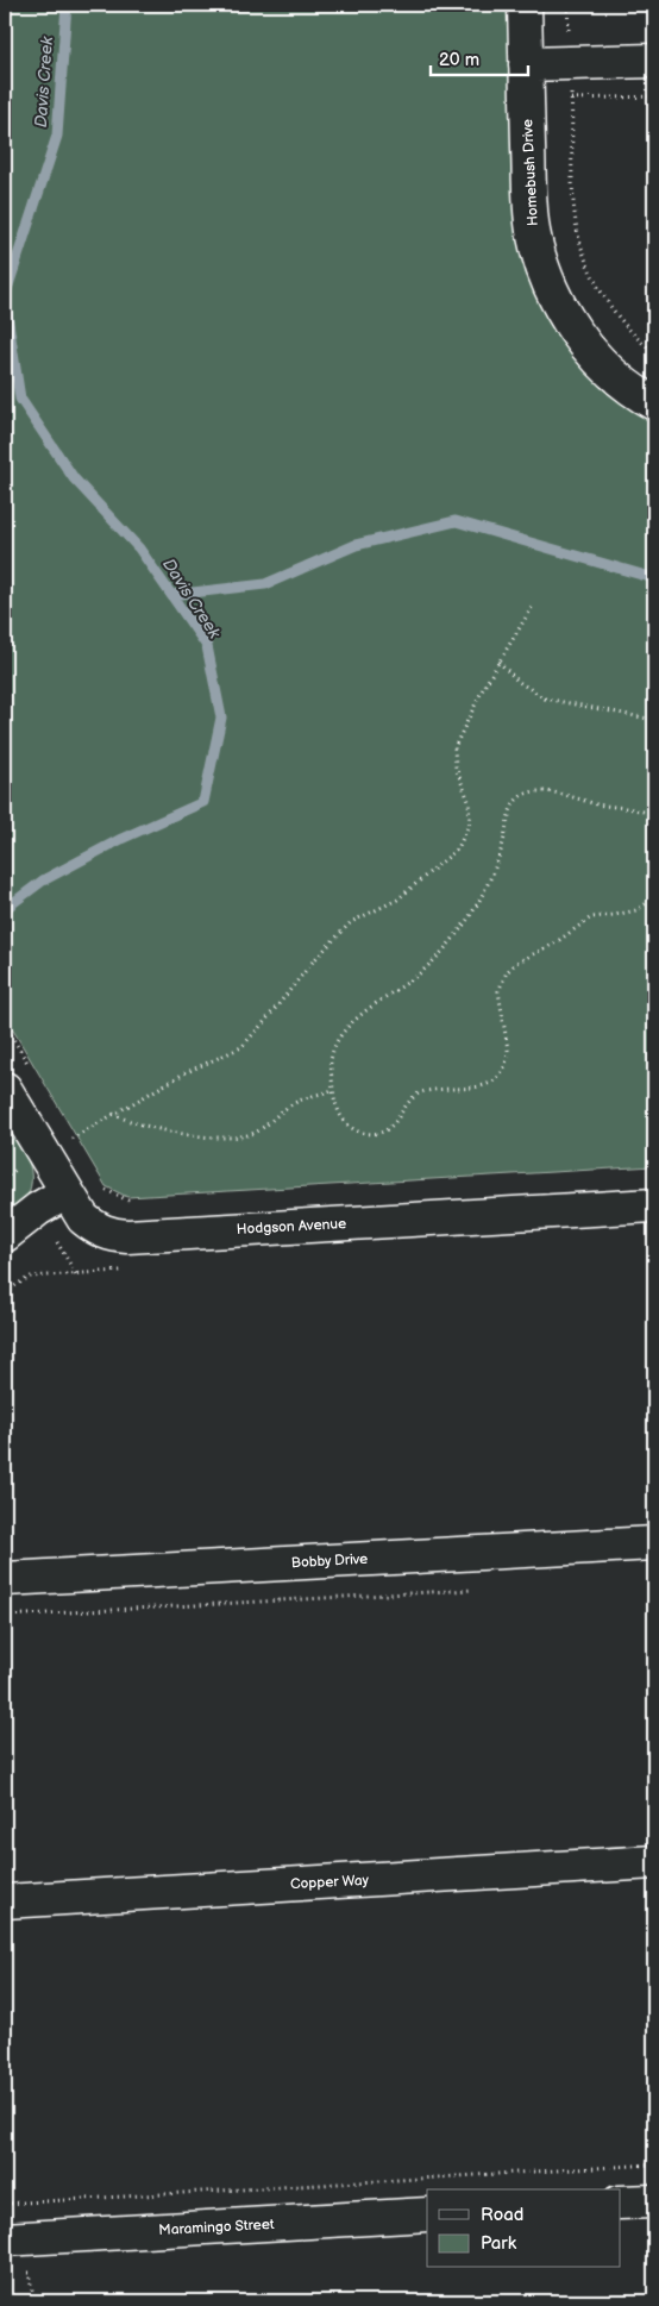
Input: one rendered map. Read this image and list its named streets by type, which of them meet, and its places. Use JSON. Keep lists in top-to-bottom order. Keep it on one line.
{"streets":{"street":["Homebush Drive","Hodgson Avenue","Bobby Drive","Copper Way","Maramingo Street"]},"water":["Davis Creek"],"legend":["Road","Park"],"scale_bar":"20 m"}
